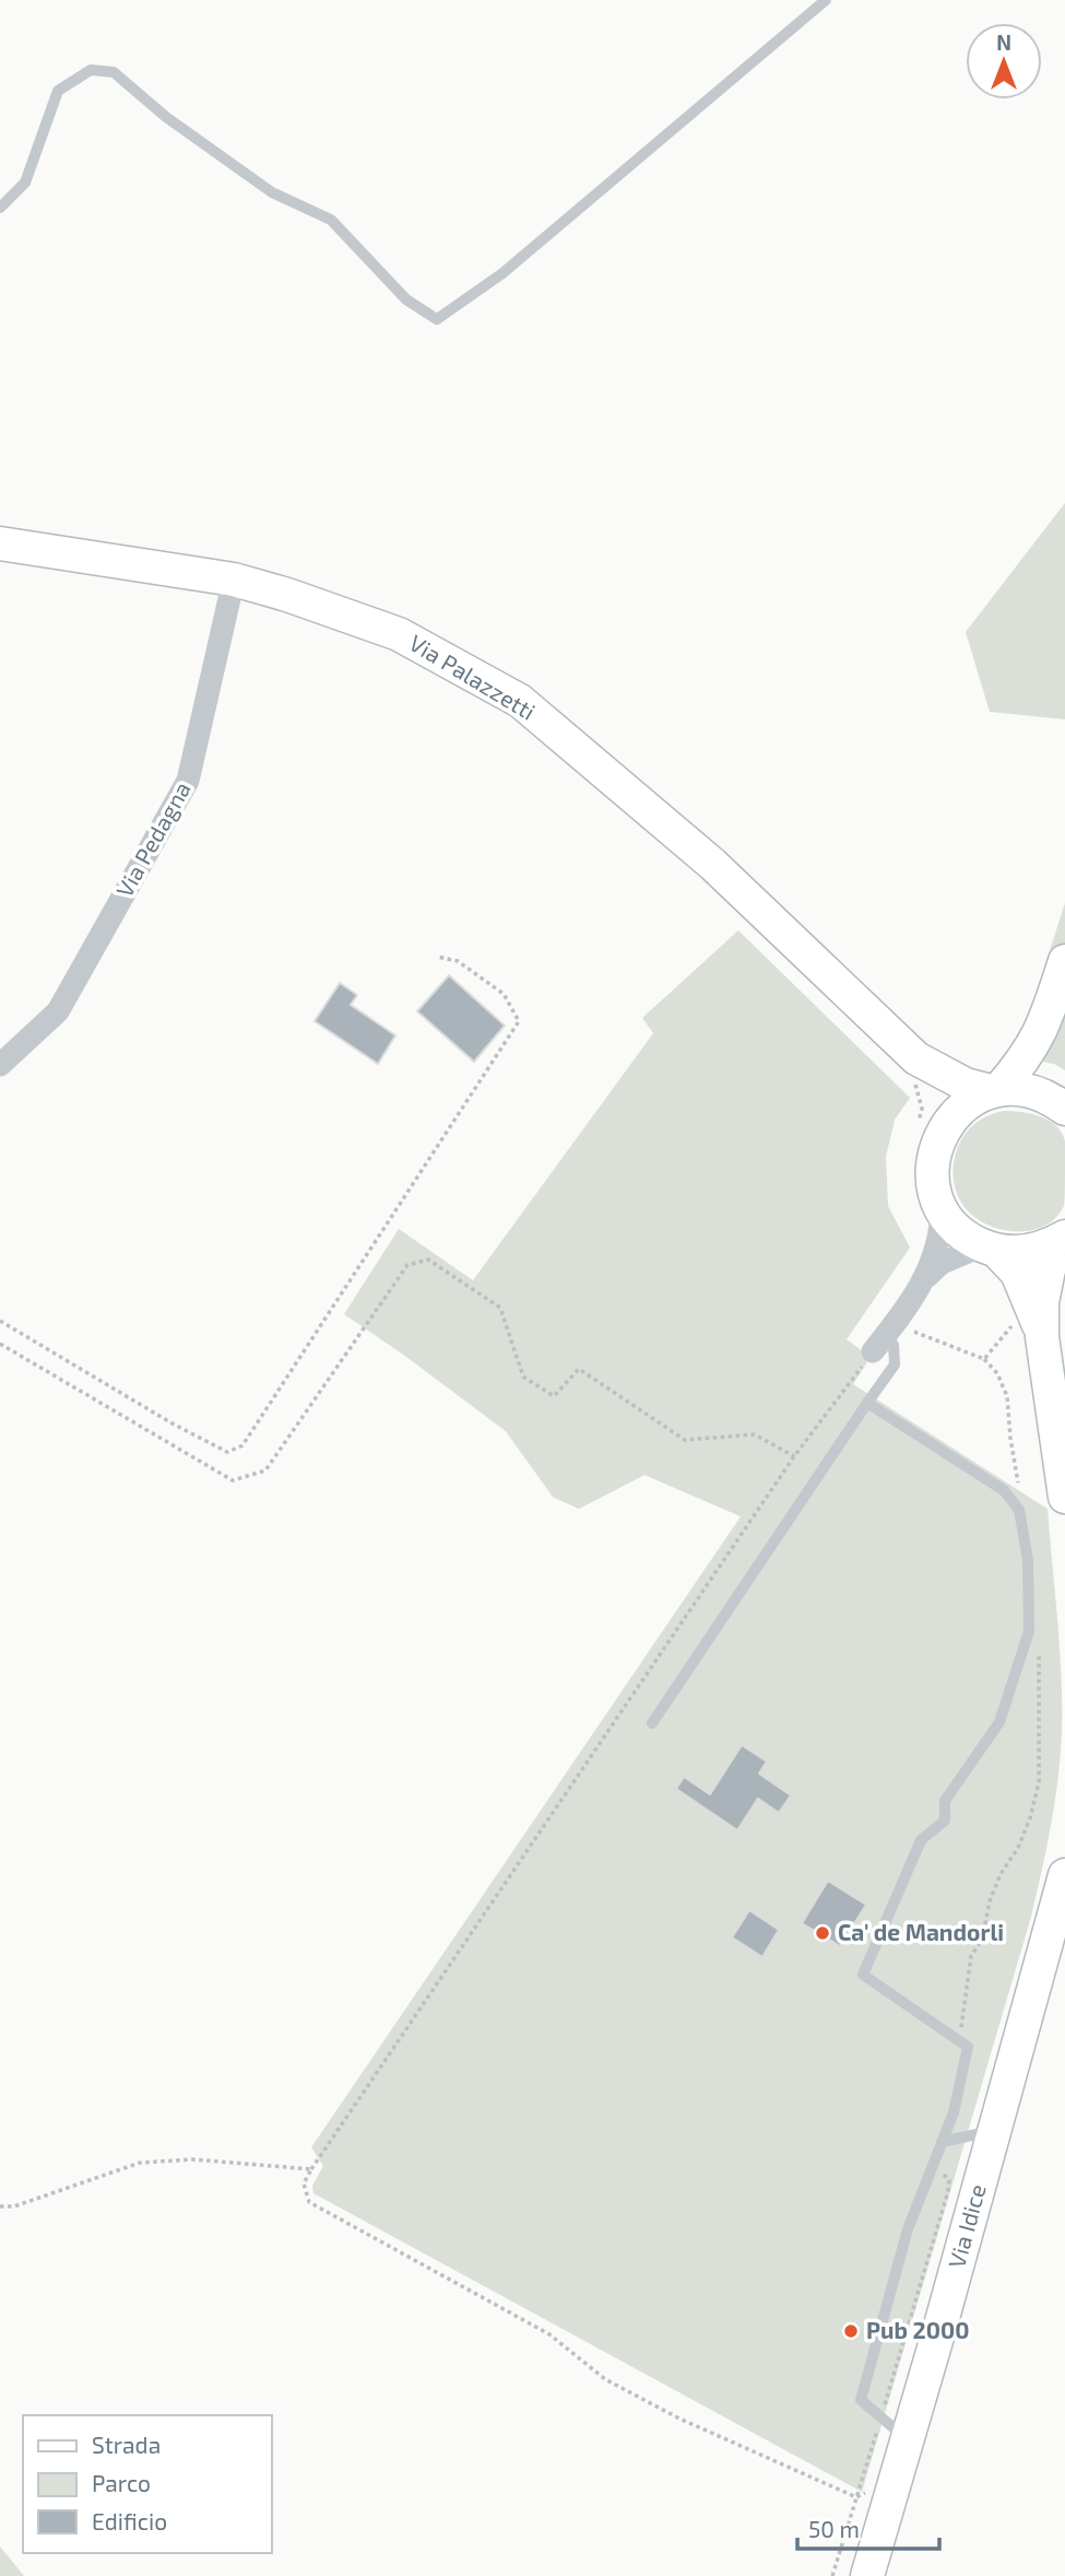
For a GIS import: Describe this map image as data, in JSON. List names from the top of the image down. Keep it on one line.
{"streets":{"main road":["Via Palazzetti","Via Idice"],"street":["Via Pedagna"]},"crossings":[["Via Palazzetti","Via Pedagna"]],"places":["Ca' de Mandorli","Pub 2000"],"legend":["Strada","Parco","Edificio"],"scale_bar":"50 m","north":"top"}
